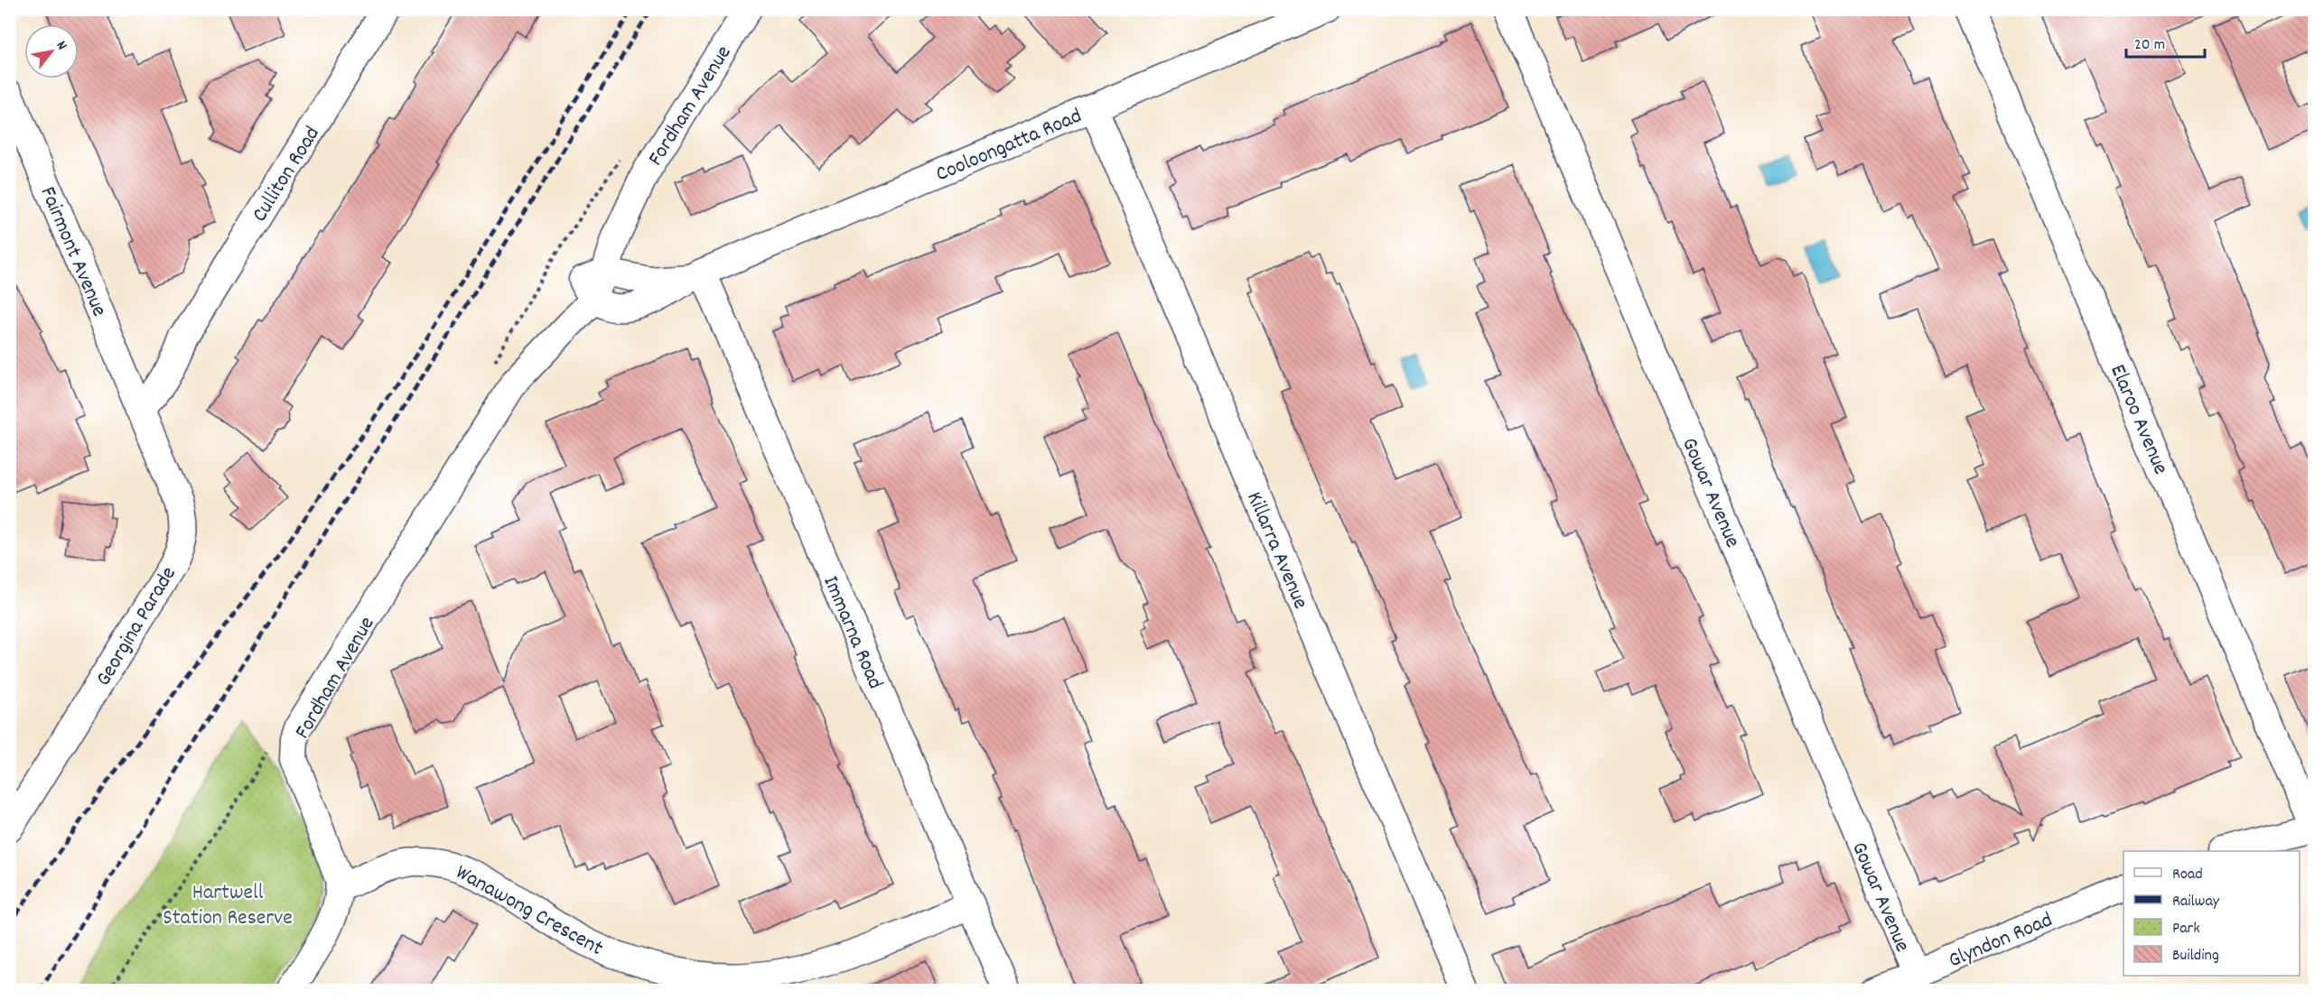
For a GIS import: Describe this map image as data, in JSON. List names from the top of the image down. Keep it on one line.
{"streets":{"street":["Fordham Avenue","Cooloongatta Road","Culliton Road","Fairmont Avenue","Elaroo Avenue","Gowar Avenue","Killarra Avenue","Georgina Parade","Immarna Road","Wanawong Crescent","Glyndon Road"]},"crossings":[["Fordham Avenue","Cooloongatta Road"],["Fordham Avenue","Wanawong Crescent"],["Cooloongatta Road","Killarra Avenue"],["Cooloongatta Road","Immarna Road"],["Culliton Road","Fairmont Avenue"],["Culliton Road","Georgina Parade"],["Fairmont Avenue","Georgina Parade"],["Gowar Avenue","Glyndon Road"],["Immarna Road","Wanawong Crescent"]],"parks":["Hartwell Station Reserve"],"legend":["Road","Railway","Park","Building"],"scale_bar":"20 m","north":"top right"}
